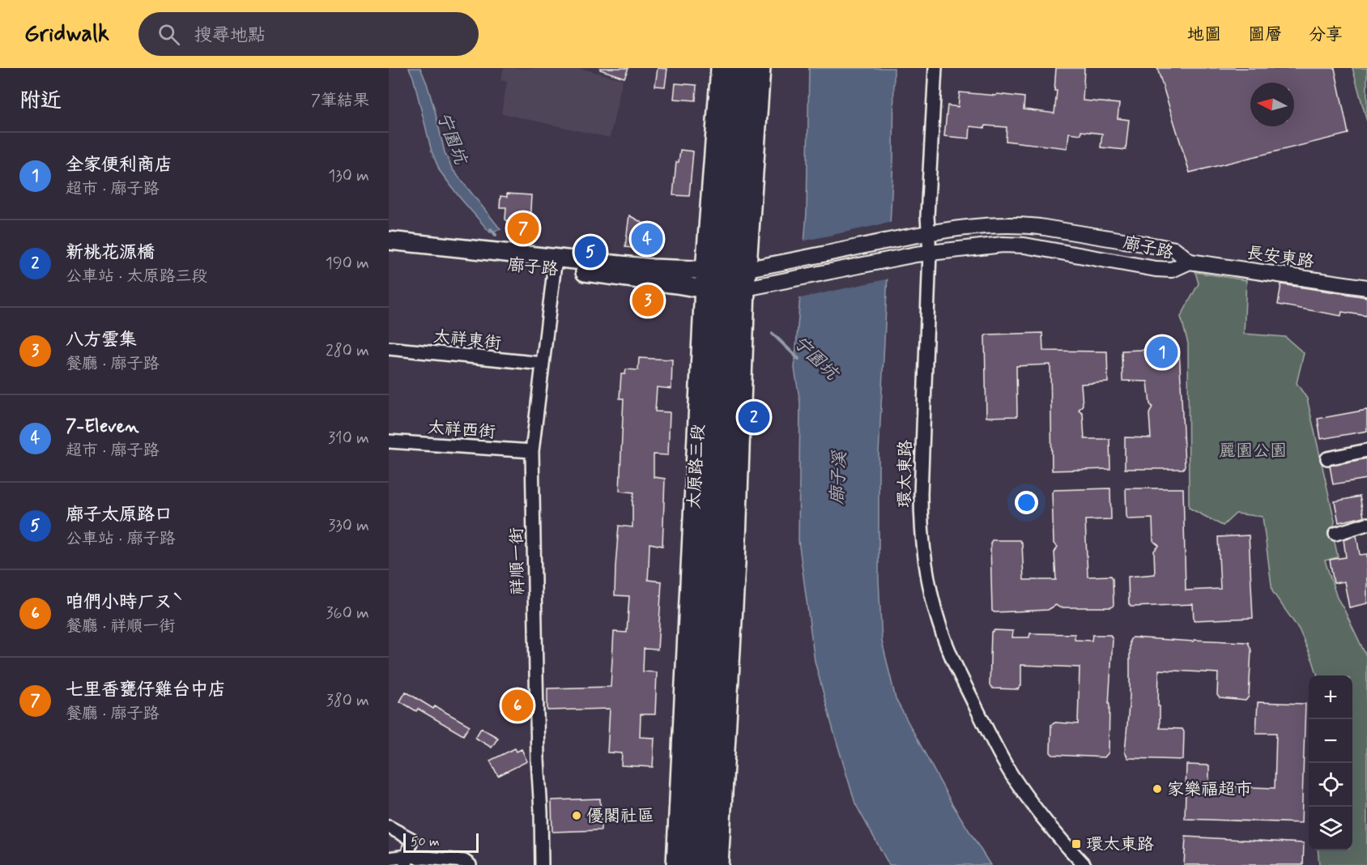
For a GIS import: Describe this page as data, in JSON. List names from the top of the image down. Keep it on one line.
{"streets":{"main road":["廍子路","太原路三段"],"street":["長安東路","太祥東街","太祥西街","環太東路","祥順一街"]},"crossings":[["廍子路","長安東路"],["廍子路","太原路三段"],["廍子路","環太東路"],["廍子路","祥順一街"],["太祥東街","祥順一街"],["太祥西街","祥順一街"]],"water":["宁園坑","廍子溪"],"parks":["麗園公園"],"places":{"other":["家樂福超市","優閣社區"],"transit":["環太東路"]},"scale_bar":"50 m","north":"left","page":{"header":"Gridwalk","search":"搜尋地點","nav":["地圖","圖層","分享"],"heading":["附近","7筆結果"],"list":[{"mark":"1","name":"全家便利商店","note":"超市 · 廍子路","value":"130 m"},{"mark":"2","name":"新桃花源橋","note":"公車站 · 太原路三段","value":"190 m"},{"mark":"3","name":"八方雲集","note":"餐廳 · 廍子路","value":"280 m"},{"mark":"4","name":"7-Eleven","note":"超市 · 廍子路","value":"310 m"},{"mark":"5","name":"廍子太原路口","note":"公車站 · 廍子路","value":"330 m"},{"mark":"6","name":"咱們小時ㄏㄡˋ","note":"餐廳 · 祥順一街","value":"360 m"},{"mark":"7","name":"七里香甕仔雞台中店","note":"餐廳 · 廍子路","value":"380 m"}],"pins":["7","4","5","3","1","2","6"],"map_buttons":["+","−"],"scale":"50 m"}}
